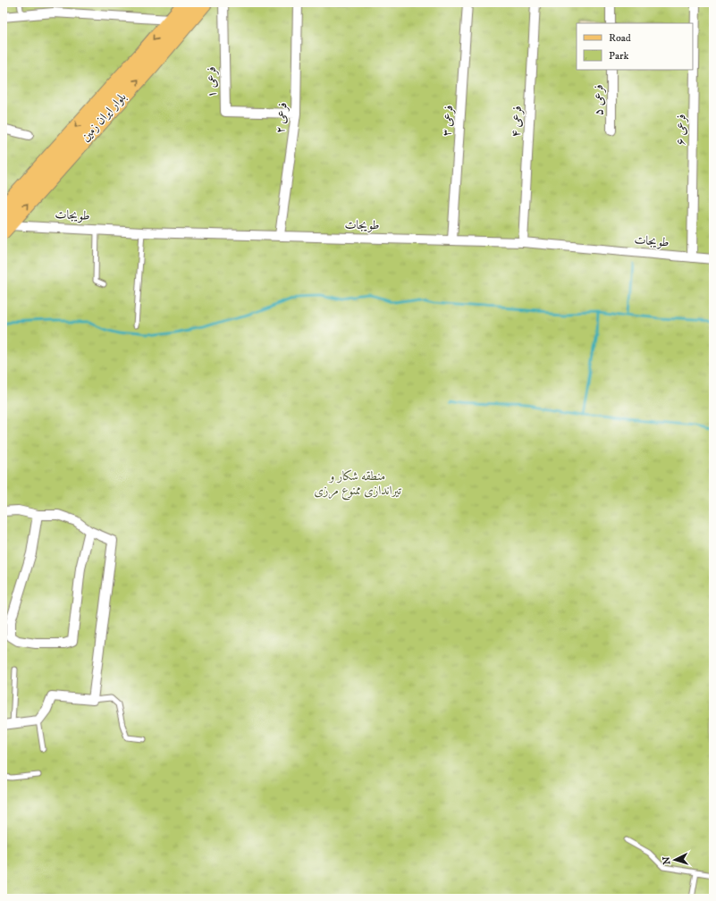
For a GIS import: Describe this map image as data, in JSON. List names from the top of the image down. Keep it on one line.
{"streets":{"main road":["بلوار ایران زمین"],"street":["فرعی ۱","فرعی ۵","فرعی ۲","فرعی ۳","فرعی ۴","فرعی ۶","طویجات"]},"crossings":[["فرعی ۱","فرعی ۲"],["بلوار ایران زمین","طویجات"],["فرعی ۲","طویجات"],["فرعی ۳","طویجات"],["فرعی ۴","طویجات"],["فرعی ۶","طویجات"]],"parks":["منطقه شکار و تیراندازی ممنوع مرزی"],"legend":["Road","Park"],"north":"left"}
